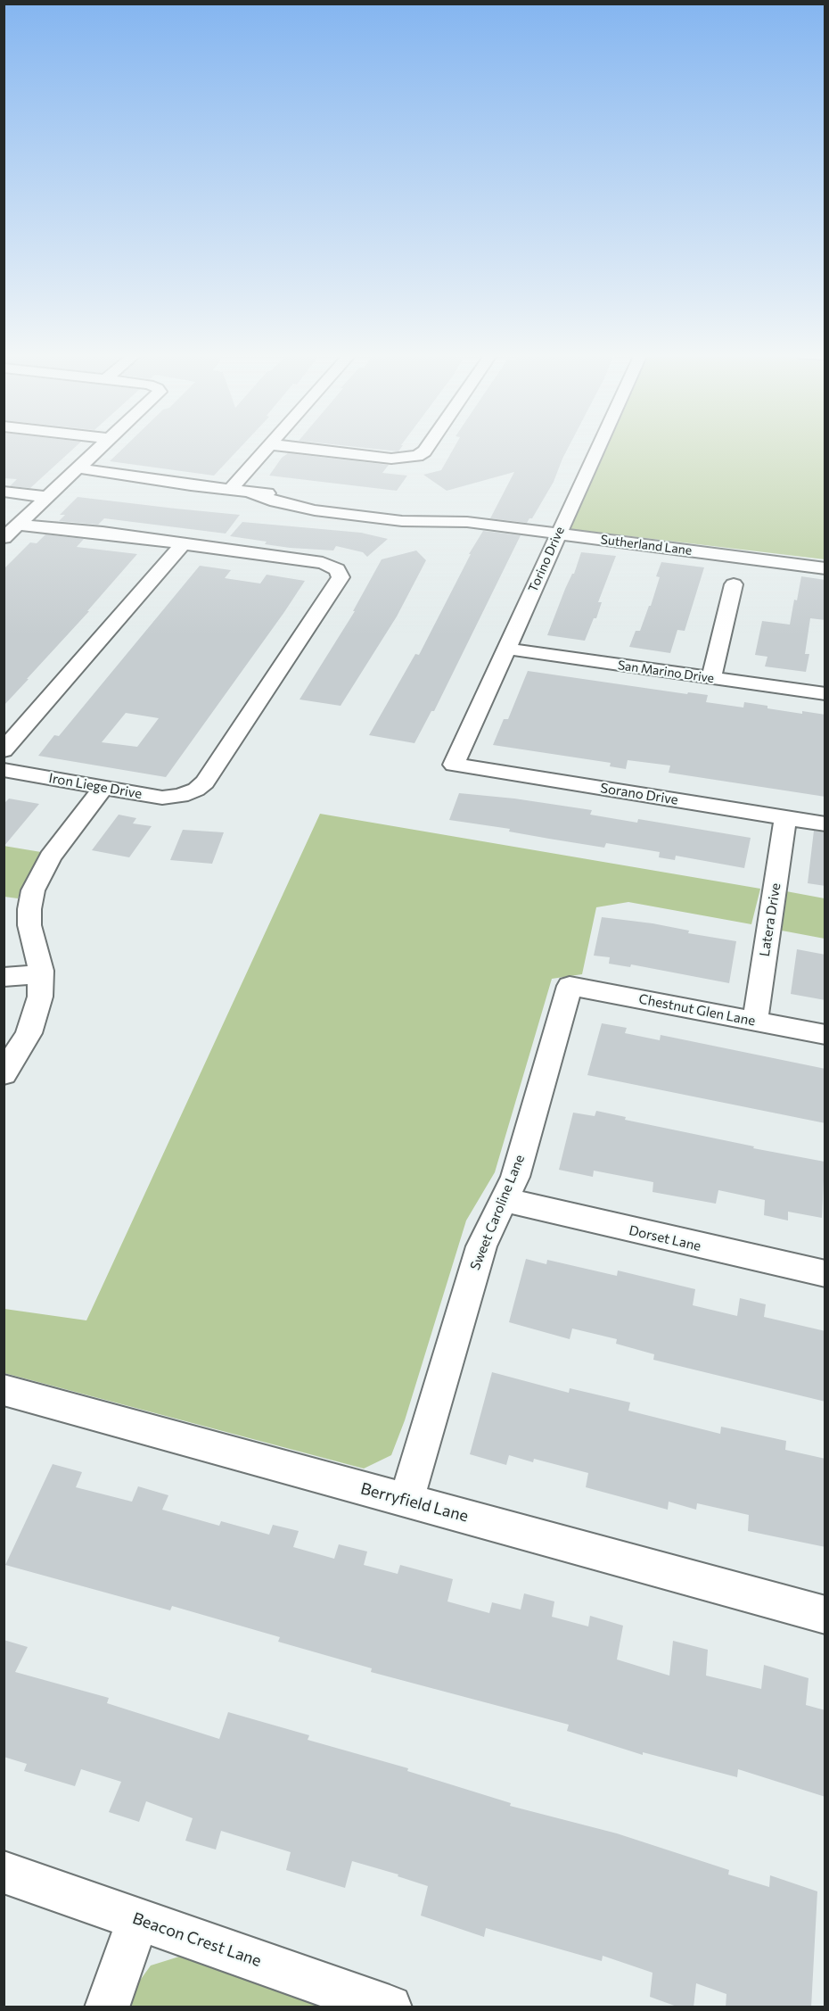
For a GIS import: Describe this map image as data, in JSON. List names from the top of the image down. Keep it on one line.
{"streets":{"street":["Sutherland Lane","Torino Drive","San Marino Drive","Iron Liege Drive","Sorano Drive","Latera Drive","Chestnut Glen Lane","Sweet Caroline Lane","Dorset Lane","Berryfield Lane","Beacon Crest Lane"]},"crossings":[["Sutherland Lane","Torino Drive"],["Torino Drive","San Marino Drive"],["Torino Drive","Sorano Drive"],["Sorano Drive","Latera Drive"],["Latera Drive","Chestnut Glen Lane"],["Chestnut Glen Lane","Sweet Caroline Lane"],["Sweet Caroline Lane","Dorset Lane"],["Sweet Caroline Lane","Berryfield Lane"]]}
